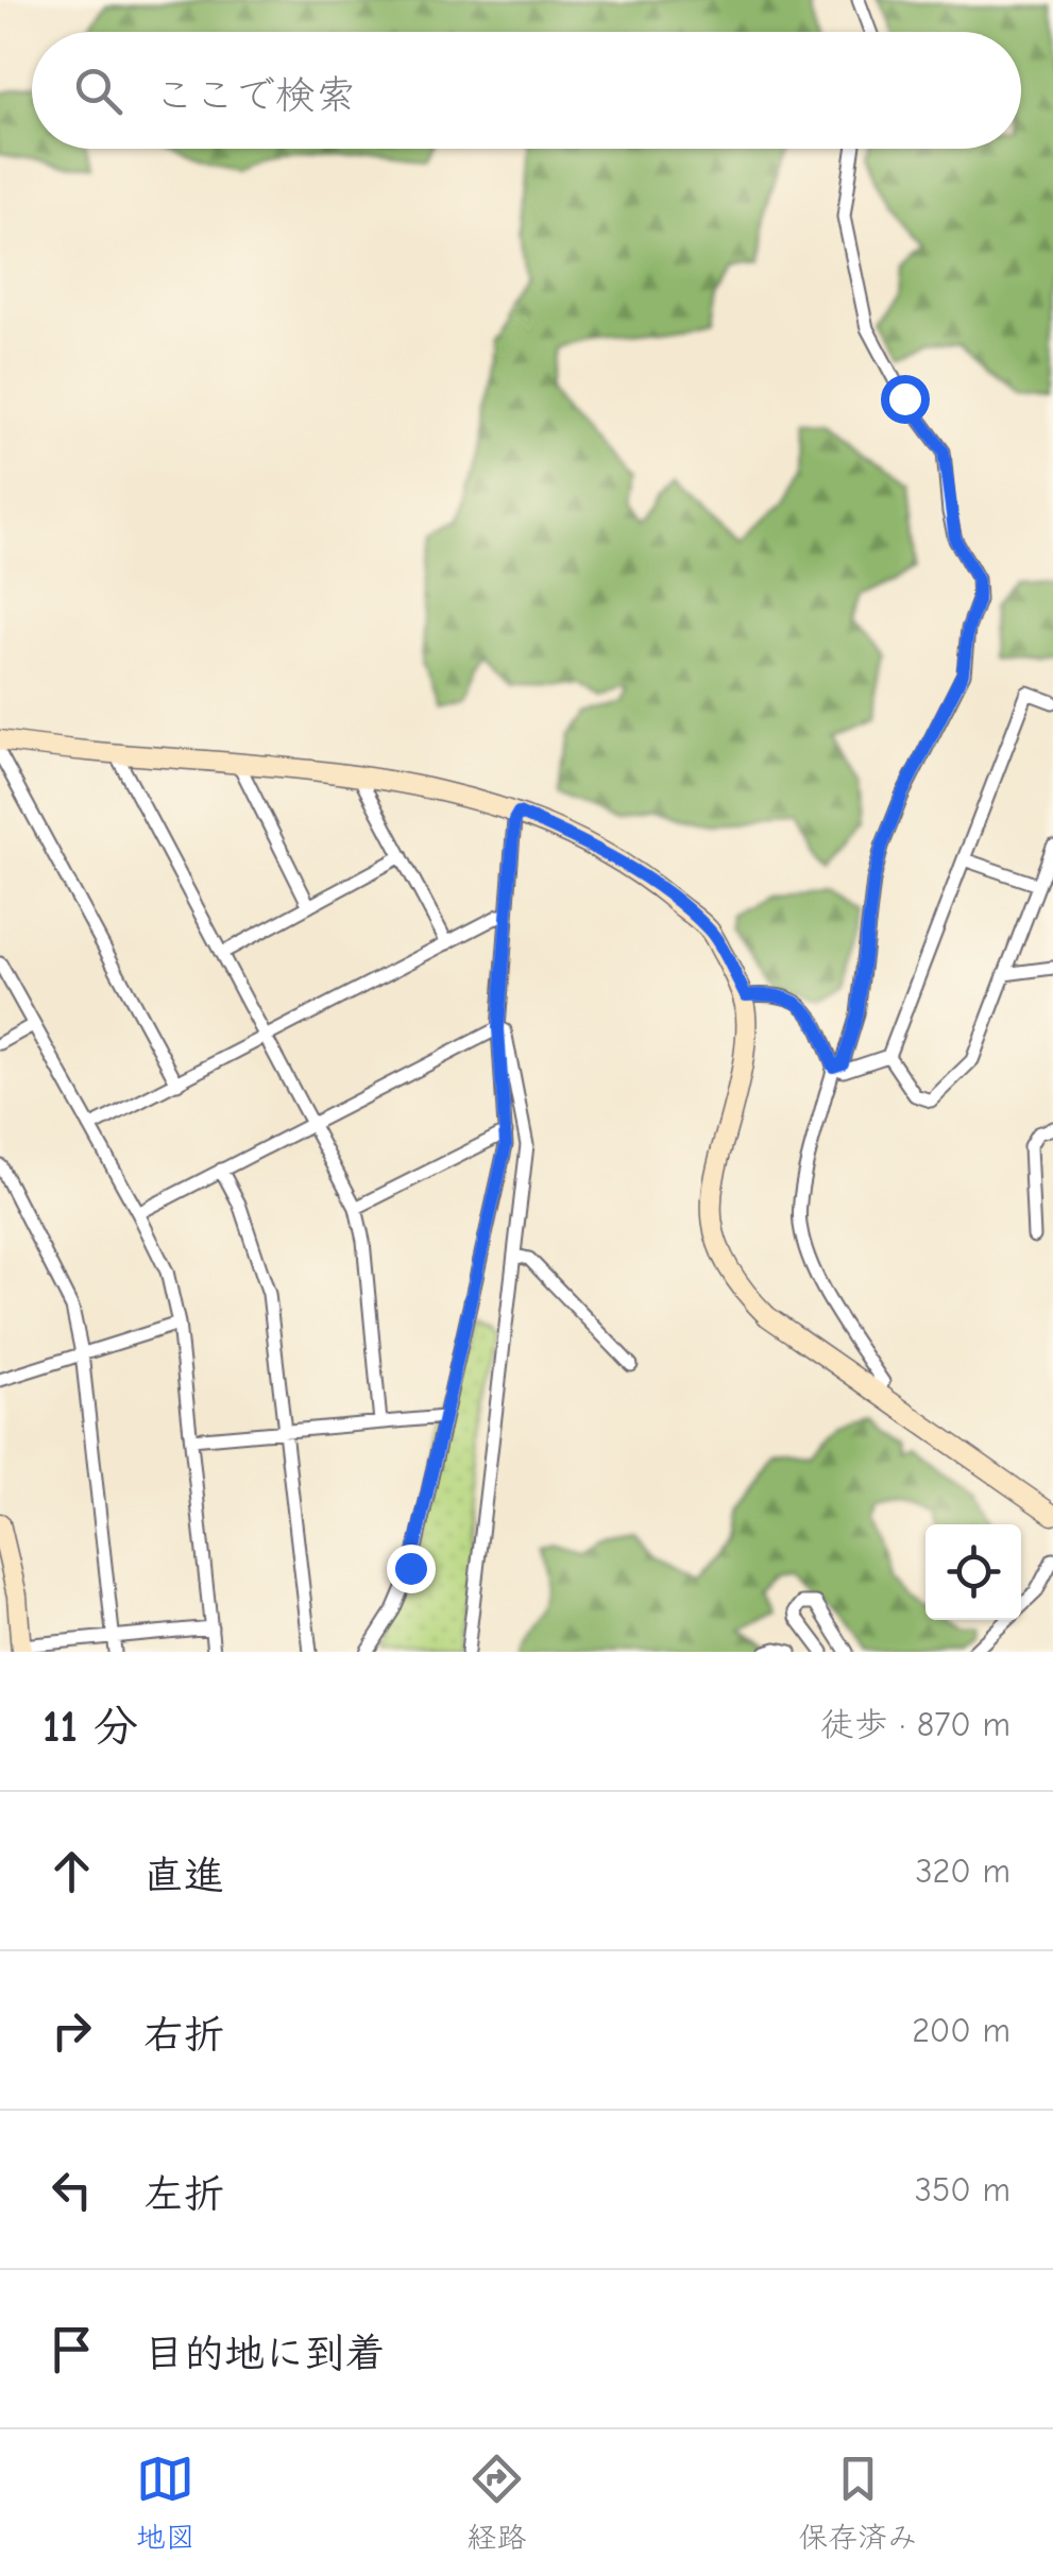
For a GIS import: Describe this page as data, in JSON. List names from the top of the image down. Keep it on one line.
{"page":{"search":"ここで検索","heading":["11 分","徒歩 · 870 m"],"list":[["直進","320 m"],["右折","200 m"],["左折","350 m"],"目的地に到着"],"nav":["地図","経路","保存済み"]}}
